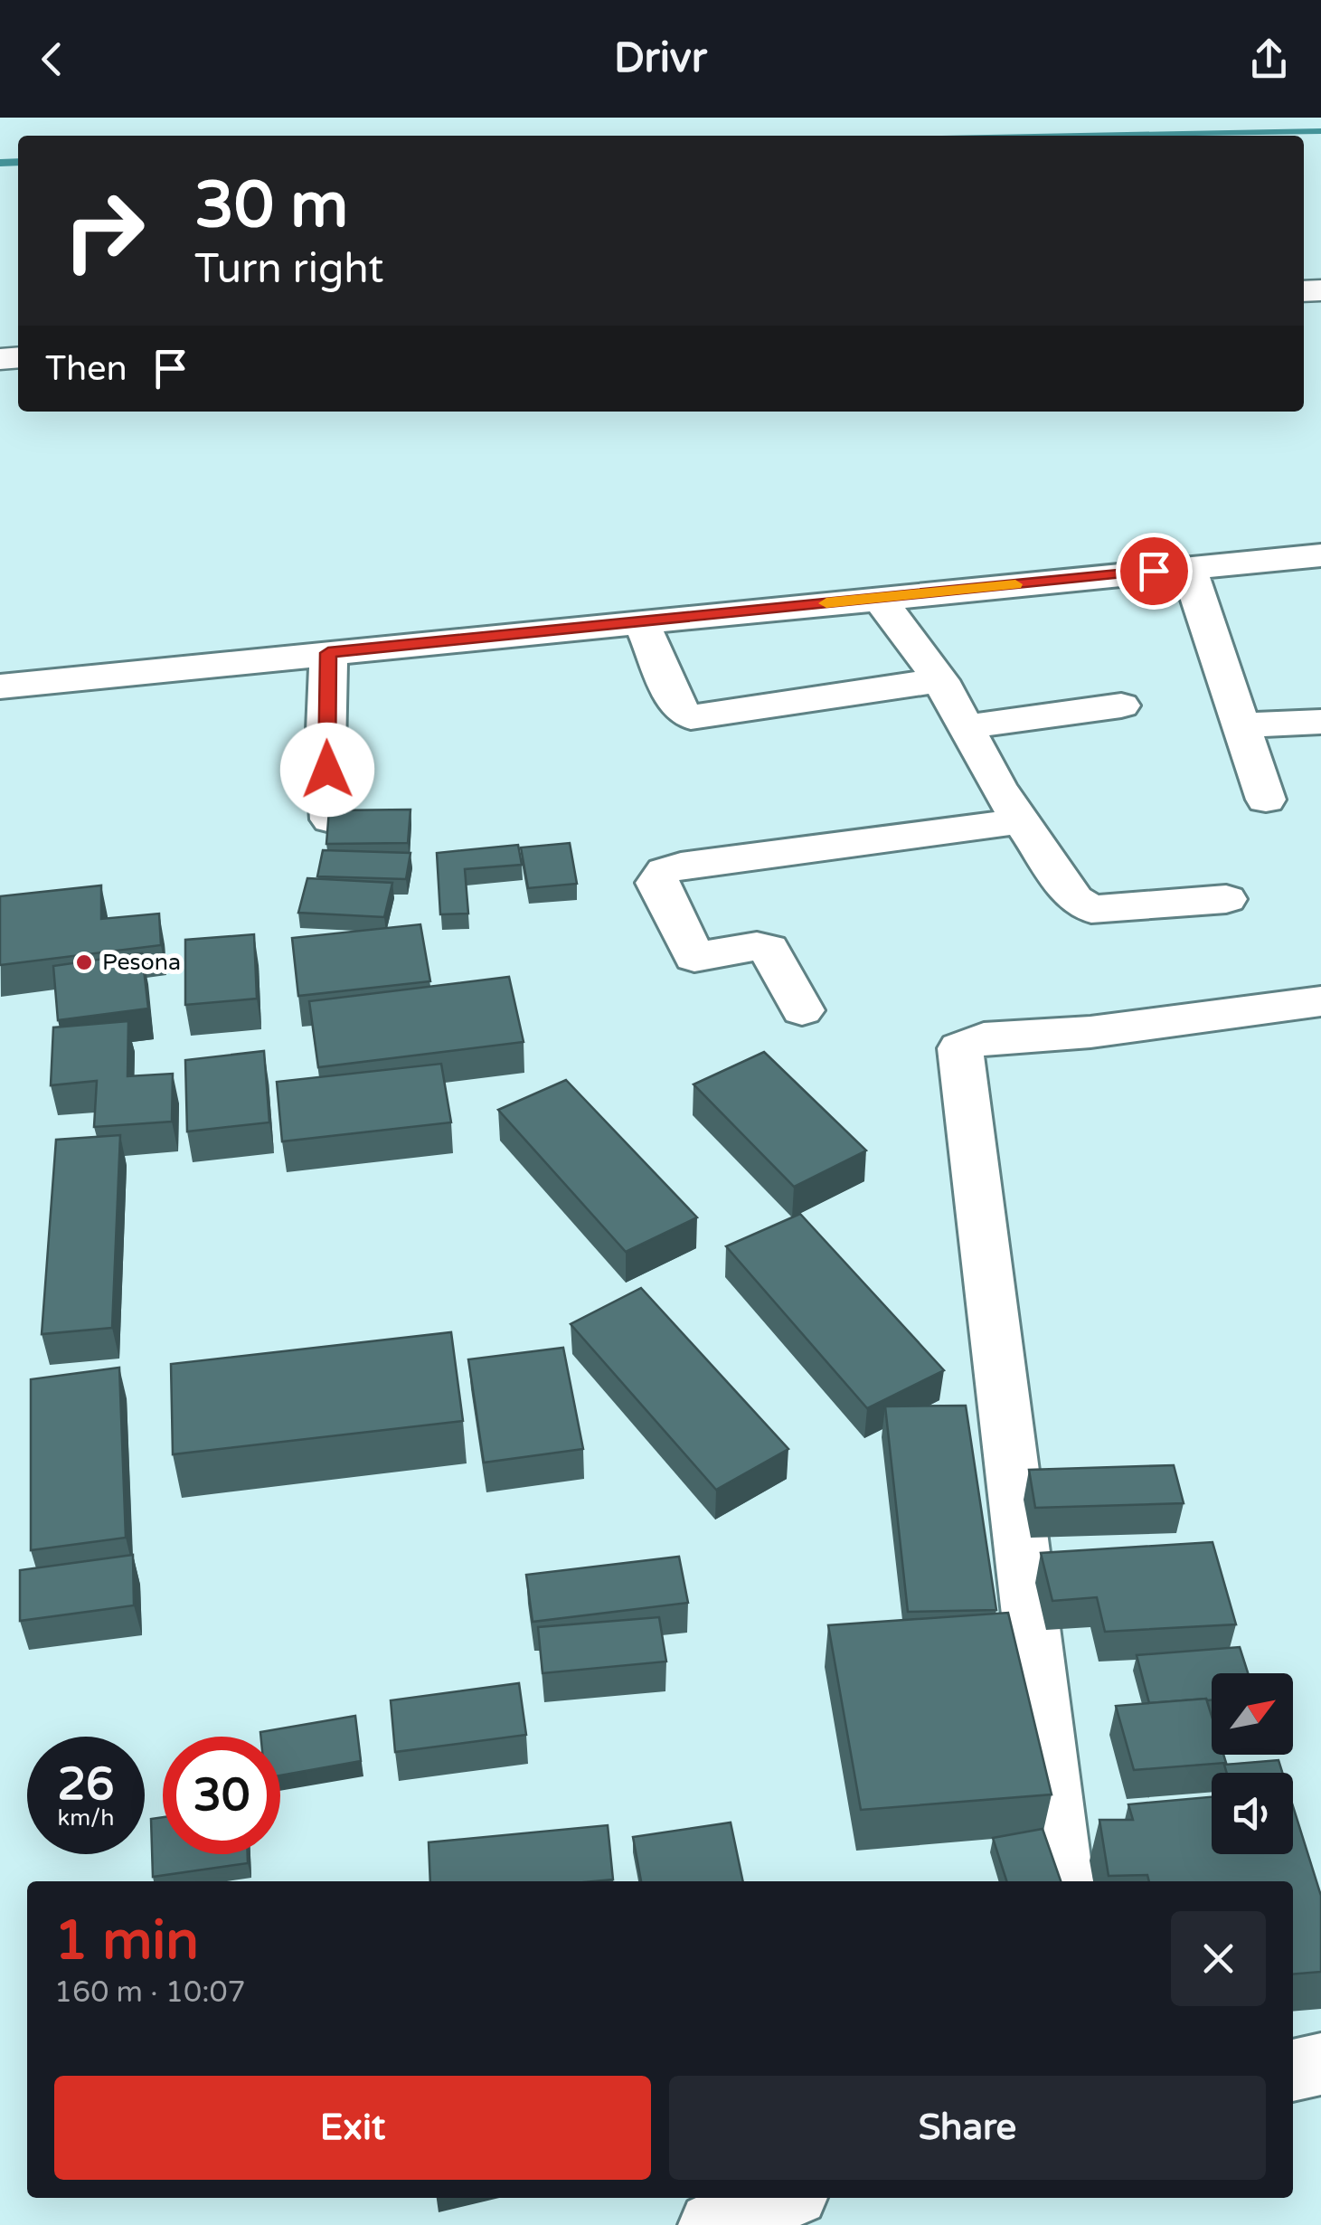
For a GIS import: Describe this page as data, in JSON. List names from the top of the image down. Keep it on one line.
{"places":["Pesona"],"north":"top right","page":{"header":"Drivr","turn":["30 m","Turn right"],"then":"Then","speed":"26 km/h","limit":"30","heading":["1 min","160 m · 10:07"],"buttons":["Exit","Share"]}}
